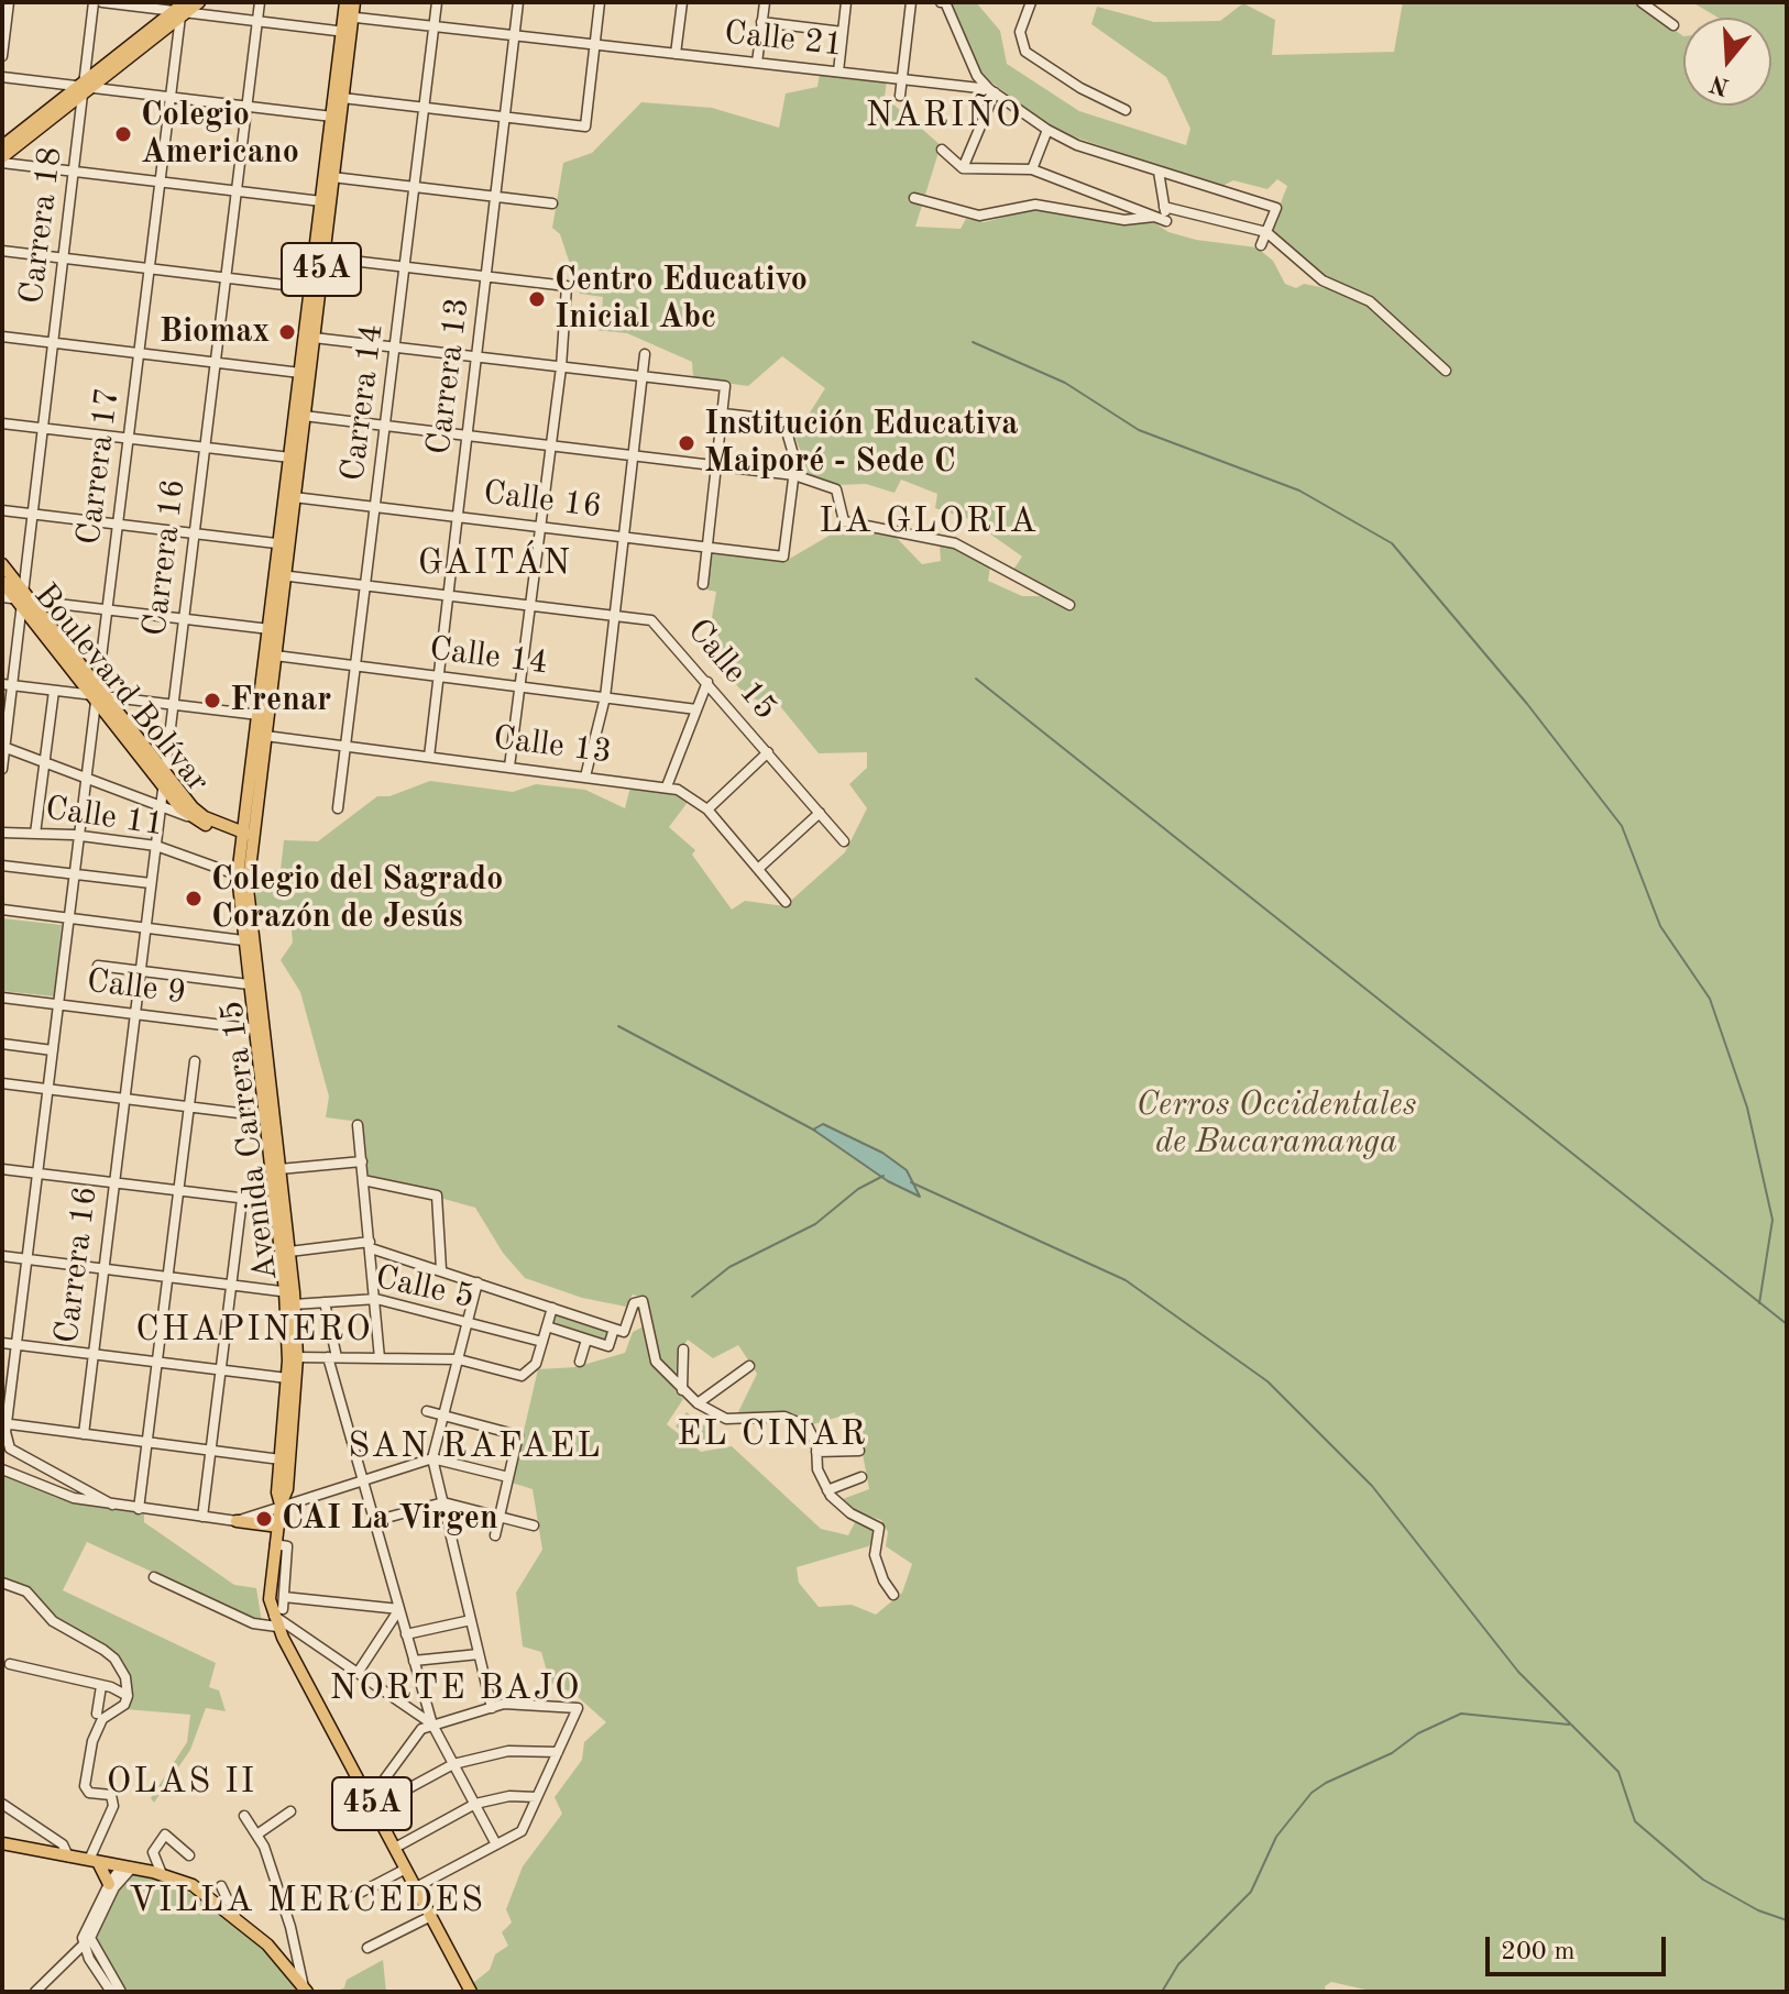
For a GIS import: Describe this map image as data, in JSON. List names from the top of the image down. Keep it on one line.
{"streets":{"main road":["45A","Boulevard Bolívar","Avenida Carrera 15"],"street":["Calle 21","Carrera 18","Carrera 13","Carrera 14","Carrera 17","Calle 16","Carrera 16","Calle 14","Calle 15","Calle 13","Calle 11","Calle 9","Calle 5"]},"crossings":[["Calle 21","Carrera 13"],["Calle 21","Carrera 14"],["Calle 21","Avenida Carrera 15"],["Carrera 18","Boulevard Bolívar"],["45A","Avenida Carrera 15"],["Carrera 13","Calle 16"],["Carrera 13","Calle 14"],["Carrera 13","Calle 15"],["Carrera 13","Calle 13"],["Carrera 14","Calle 16"],["Carrera 14","Calle 14"],["Carrera 14","Calle 15"],["Carrera 14","Calle 13"],["Carrera 17","Boulevard Bolívar"],["Carrera 17","Calle 11"],["Carrera 17","Calle 9"],["Carrera 17","Calle 5"],["Calle 16","Avenida Carrera 15"],["Carrera 16","Boulevard Bolívar"],["Carrera 16","Calle 11"],["Carrera 16","Calle 9"],["Carrera 16","Calle 5"],["Calle 14","Avenida Carrera 15"],["Calle 15","Avenida Carrera 15"],["Boulevard Bolívar","Avenida Carrera 15"],["Calle 13","Avenida Carrera 15"],["Calle 11","Avenida Carrera 15"],["Calle 9","Avenida Carrera 15"],["Avenida Carrera 15","Calle 5"]],"districts":["NARIÑO","LA GLORIA","GAITÁN","CHAPINERO","EL CINAR","SAN RAFAEL","NORTE BAJO","OLAS II","VILLA MERCEDES"],"parks":["Cerros Occidentales de Bucaramanga"],"places":["Colegio Americano","Centro Educativo Inicial Abc","Biomax","Institución Educativa Maiporé - Sede C","Frenar","Colegio del Sagrado Corazón de Jesús","CAI La Virgen"],"scale_bar":"200 m","north":"bottom"}
